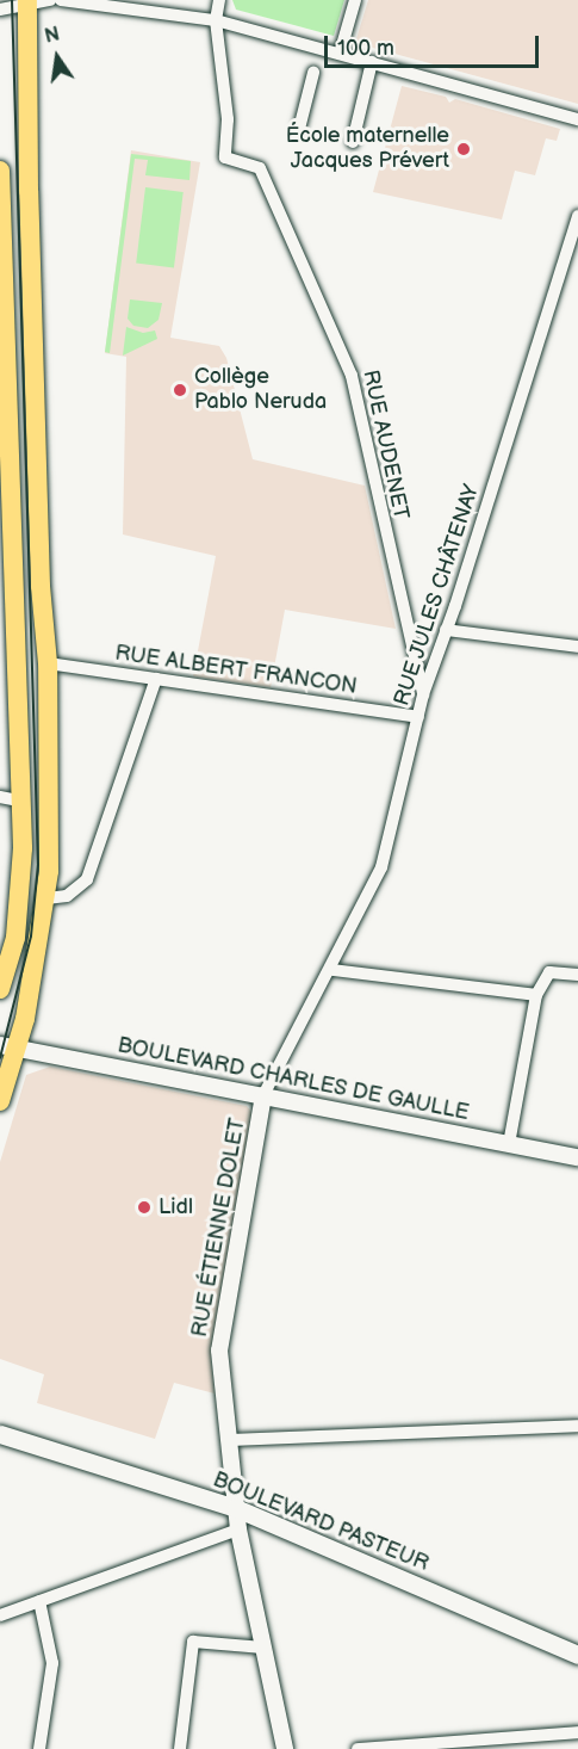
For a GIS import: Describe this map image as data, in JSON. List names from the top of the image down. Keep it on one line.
{"streets":{"main road":["BOULEVARD PASTEUR"],"street":["RUE AUDENET","RUE JULES CHÂTENAY","RUE ALBERT FRANCON","BOULEVARD CHARLES DE GAULLE","RUE ÉTIENNE DOLET"]},"crossings":[["RUE AUDENET","RUE JULES CHÂTENAY"],["RUE JULES CHÂTENAY","RUE ALBERT FRANCON"],["RUE JULES CHÂTENAY","BOULEVARD CHARLES DE GAULLE"],["RUE JULES CHÂTENAY","RUE ÉTIENNE DOLET"],["BOULEVARD CHARLES DE GAULLE","RUE ÉTIENNE DOLET"],["RUE ÉTIENNE DOLET","BOULEVARD PASTEUR"]],"places":["École maternelle Jacques Prévert","Collège Pablo Neruda","Lidl"],"scale_bar":"100 m","north":"top"}
